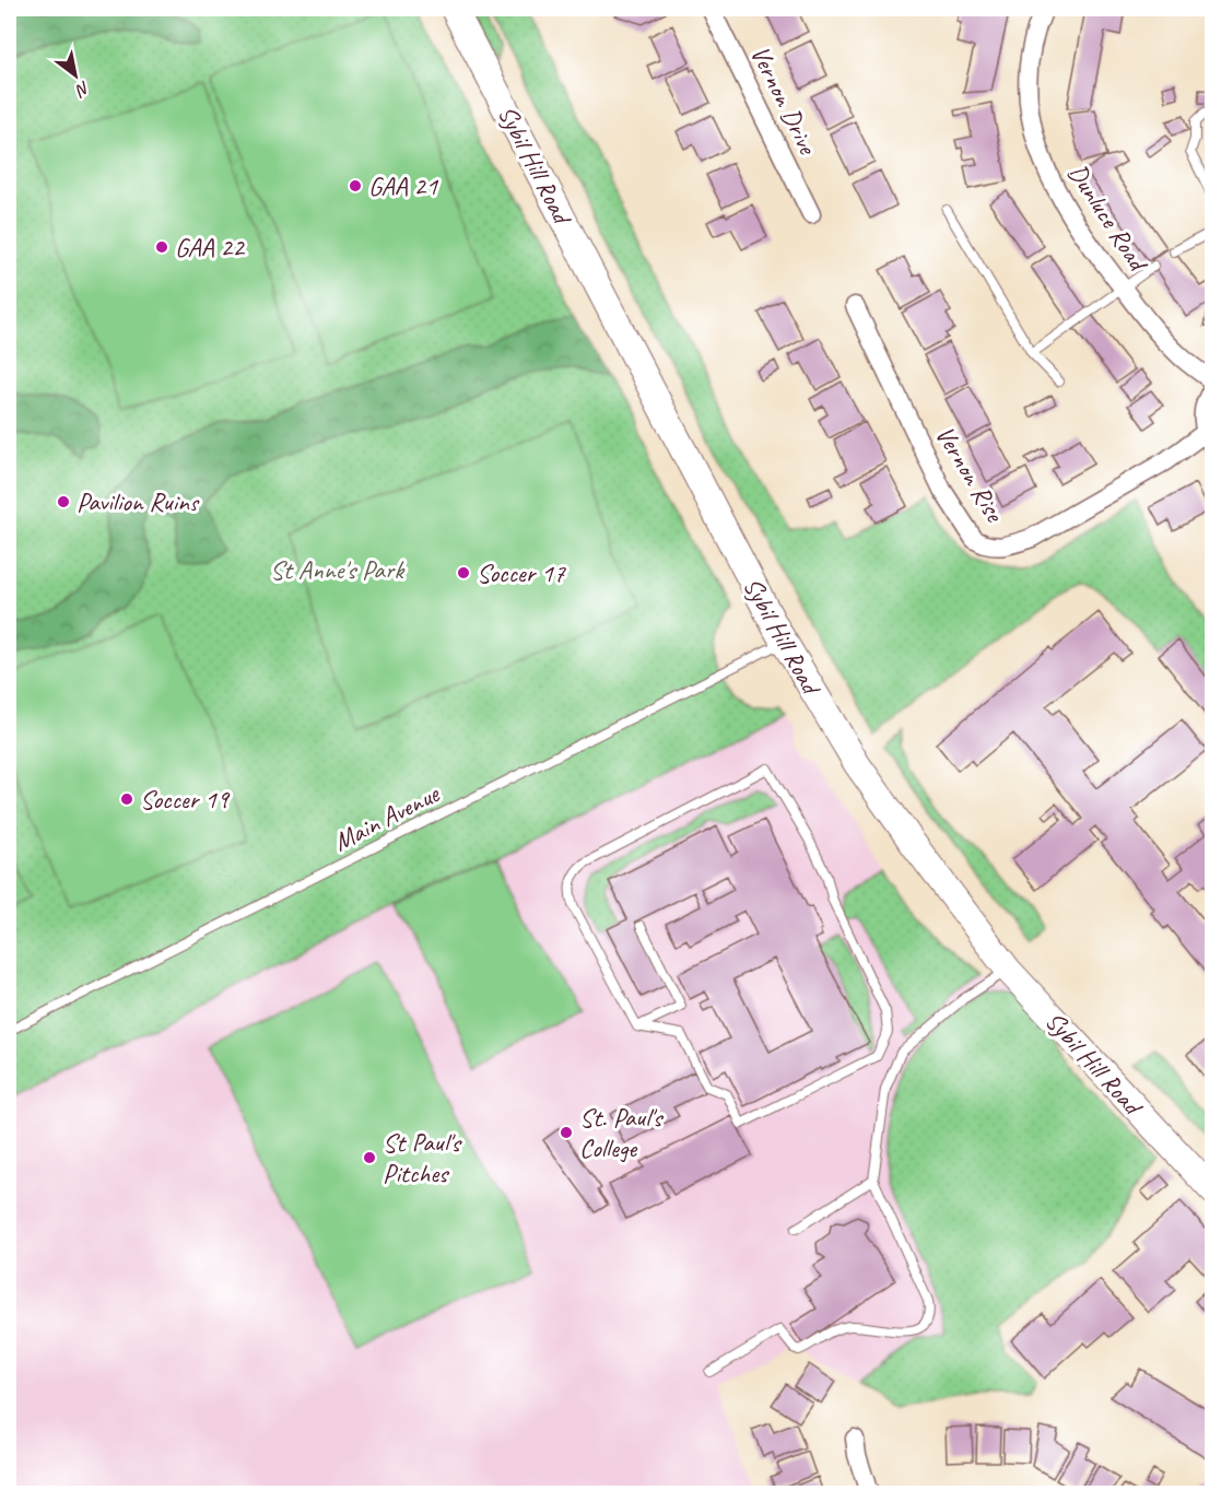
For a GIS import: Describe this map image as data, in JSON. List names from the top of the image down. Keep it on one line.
{"streets":{"main road":["Sybil Hill Road"],"street":["Vernon Drive","Dunluce Road","Vernon Rise"],"lane":["Main Avenue"]},"crossings":[["Sybil Hill Road","Main Avenue"]],"parks":["St Anne's Park"],"places":["GAA 21","GAA 22","Pavilion Ruins","Soccer 17","Soccer 19","St. Paul's College","St Paul's Pitches"],"north":"bottom right"}
